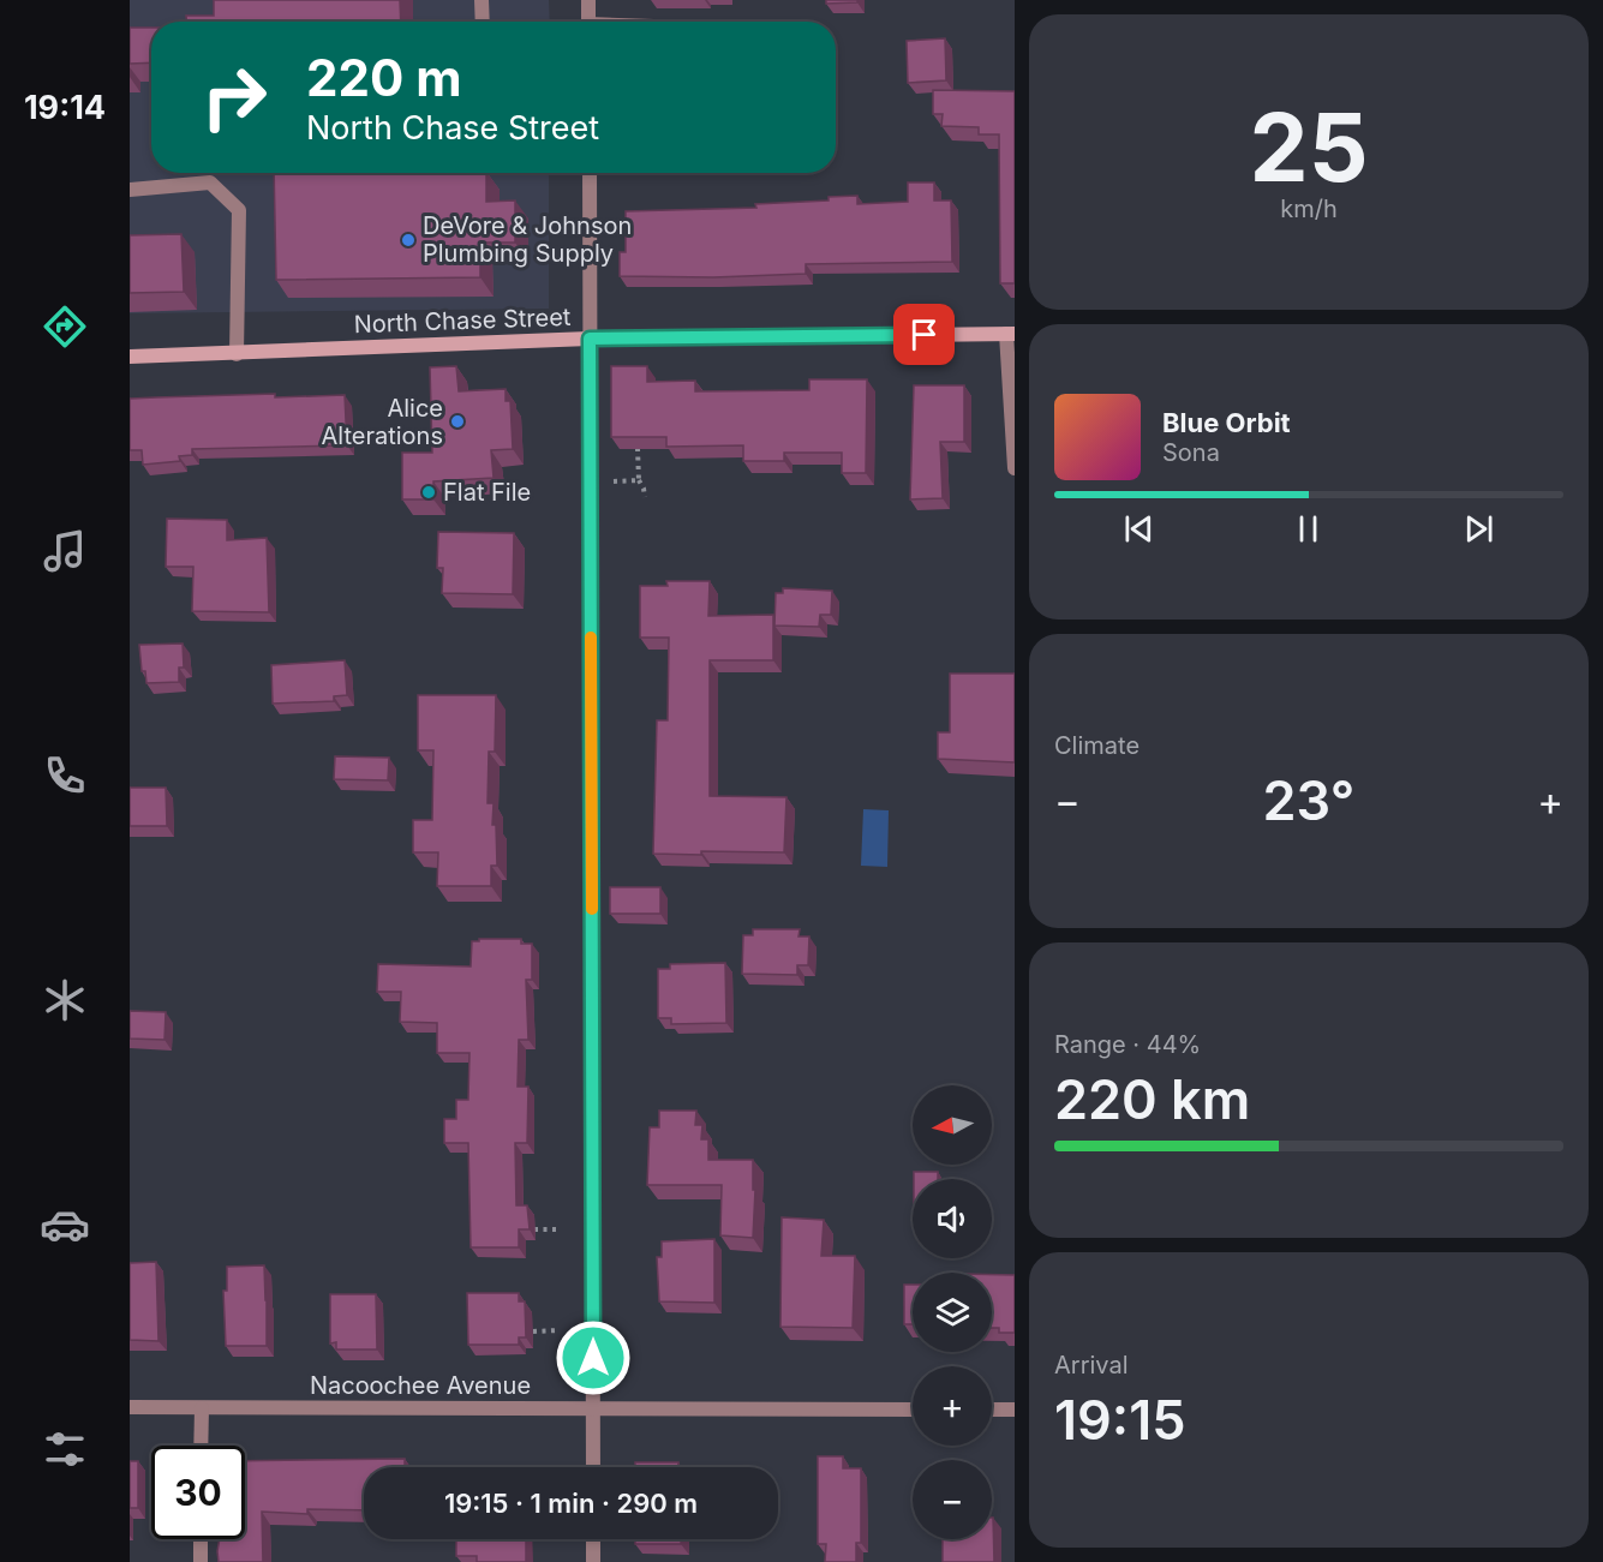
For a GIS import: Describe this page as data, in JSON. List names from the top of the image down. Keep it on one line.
{"streets":{"main road":["North Chase Street"],"street":["Nacoochee Avenue"]},"places":["DeVore & Johnson Plumbing Supply","Alice Alterations","Flat File"],"north":"left","page":{"tabs":"19:14","tile":[["25","km/h"],"Climate",["Range · 44%","220 km"],["Arrival","19:15"]],"turn":["220 m","North Chase Street"],"song":["Blue Orbit","Sona"],"heat":["−","23°","+"],"map_buttons":["+","−"],"limit":"30","trip":"19:15 · 1 min · 290 m"}}
